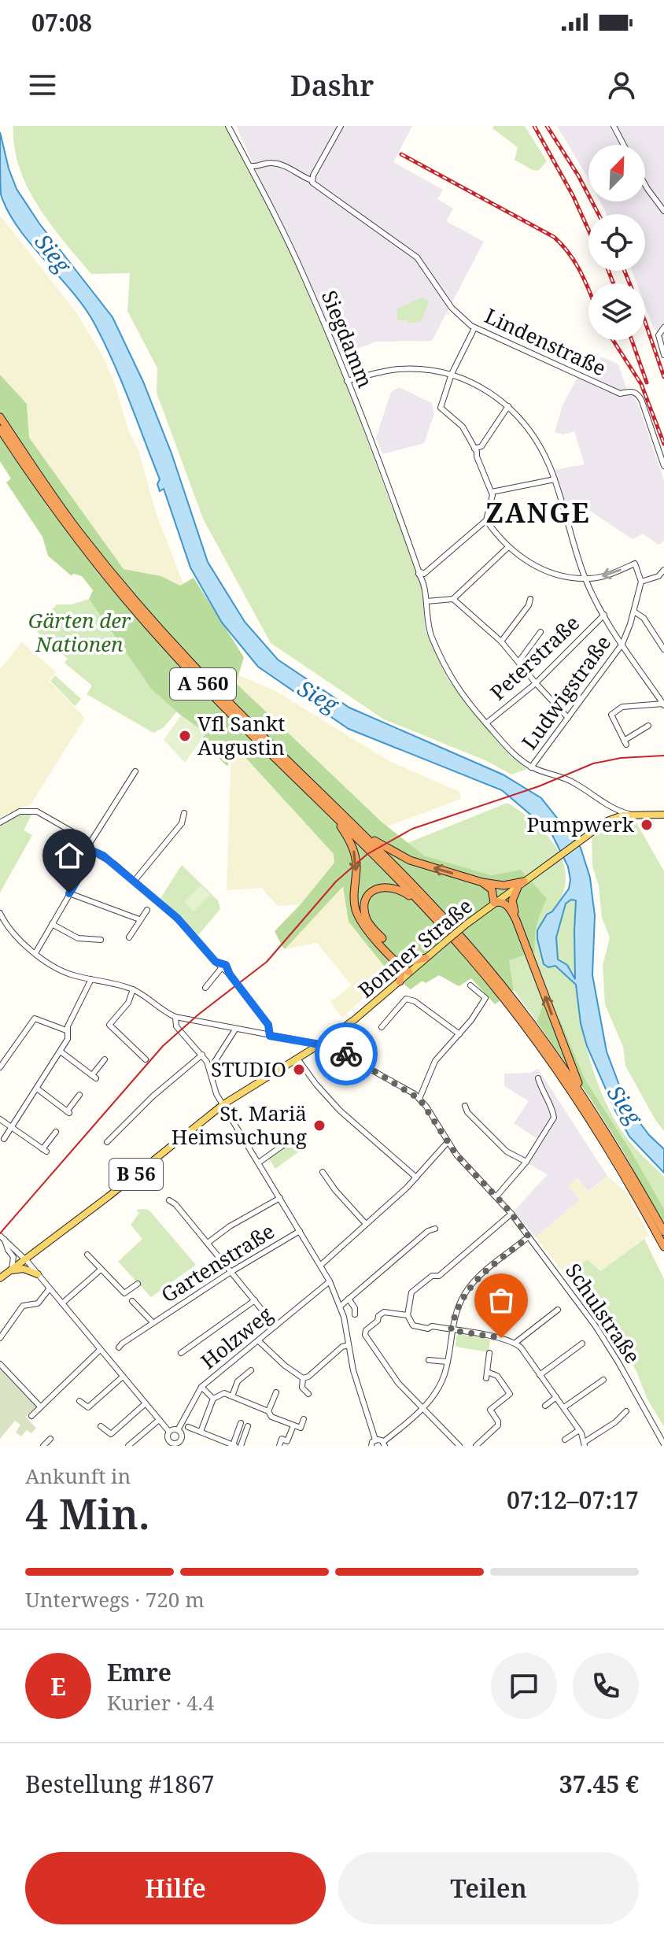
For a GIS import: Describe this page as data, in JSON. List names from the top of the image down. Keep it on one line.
{"streets":{"highway":["A 560"],"main road":["Bonner Straße","B 56"],"street":["Siegdamm","Lindenstraße","Peterstraße","Ludwigstraße","Gartenstraße","Schulstraße","Holzweg"]},"crossings":[["Siegdamm","Lindenstraße"],["Siegdamm","Peterstraße"],["Siegdamm","Ludwigstraße"]],"districts":["ZANGE"],"water":["Sieg"],"parks":["Gärten der Nationen"],"places":["Vfl Sankt Augustin","Pumpwerk","STUDIO","St. Mariä Heimsuchung"],"north":"top right","page":{"status":"07:08","header":"Dashr","heading":["4 Min.","Ankunft in","07:12–07:17"],"panel":["Emre","Kurier · 4.4","Bestellung #1867","37.45 €"],"bar":"Unterwegs · 720 m","round":"E","buttons":["Hilfe","Teilen"]}}
